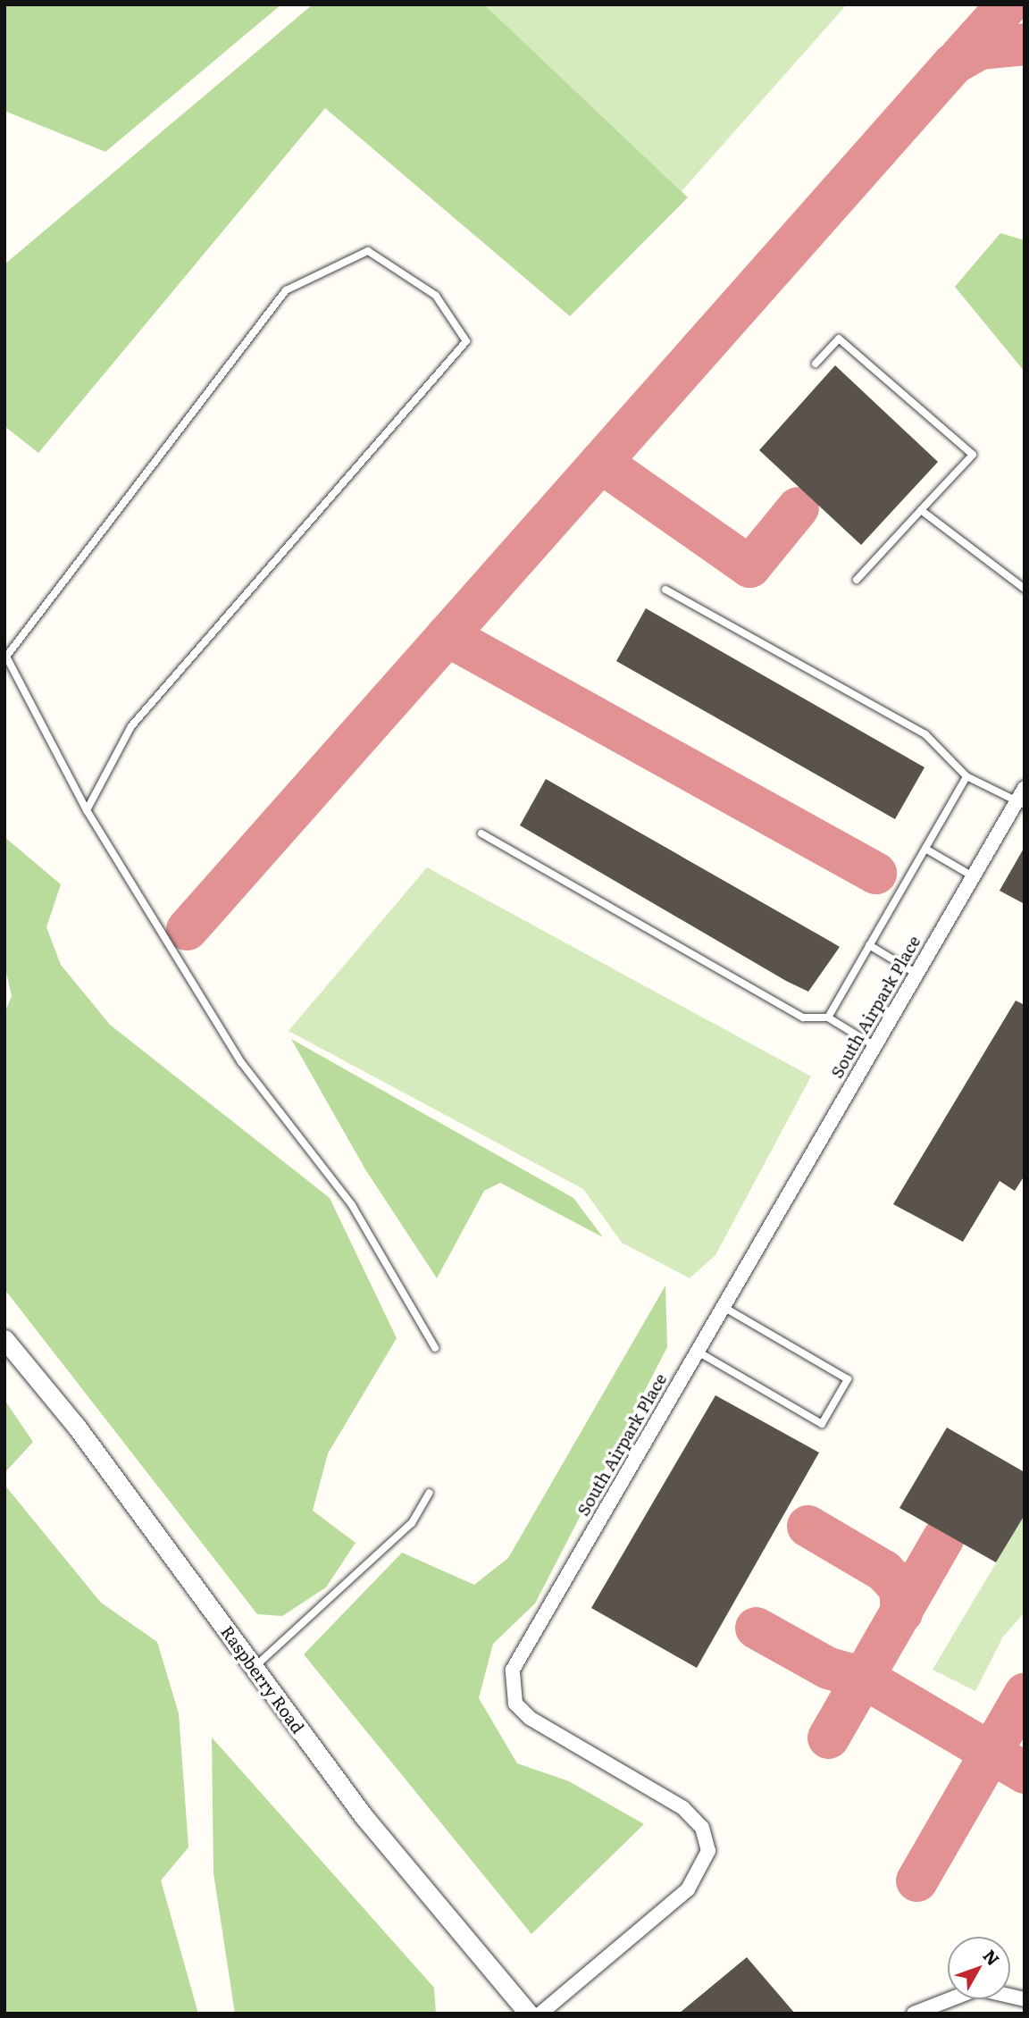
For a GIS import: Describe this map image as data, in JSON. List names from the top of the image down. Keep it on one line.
{"streets":{"street":["South Airpark Place","Raspberry Road"]},"north":"top right"}
